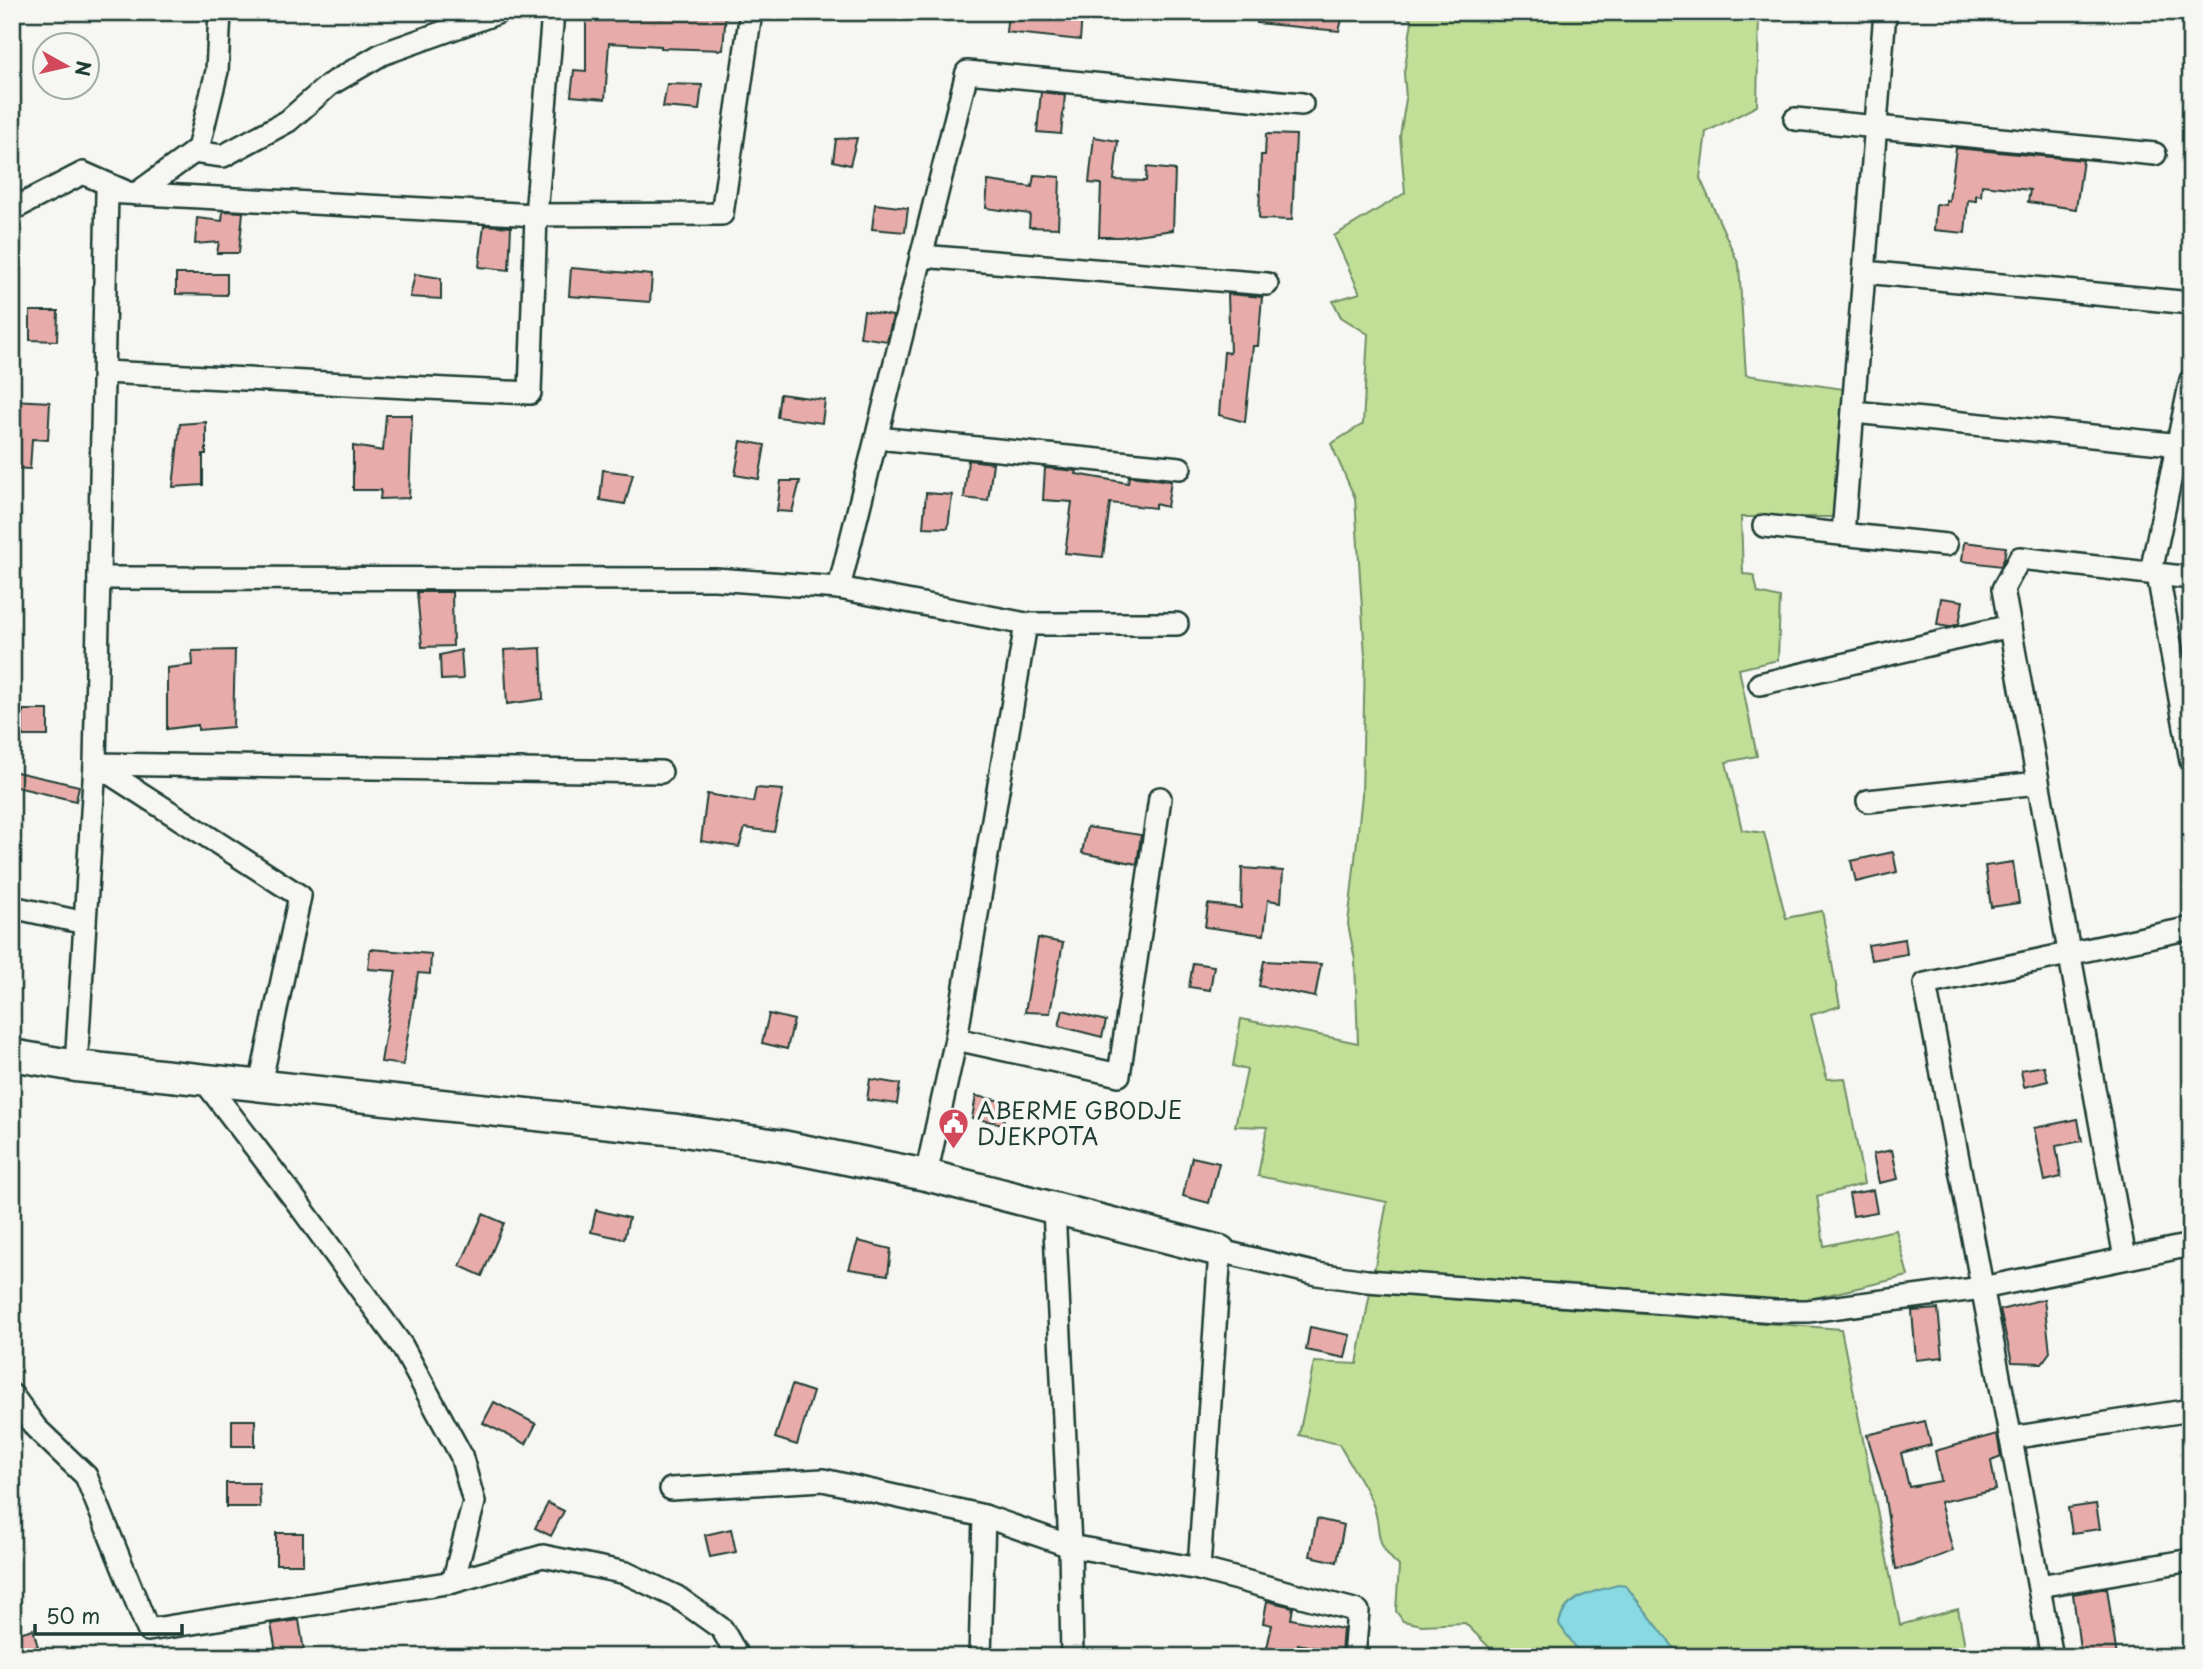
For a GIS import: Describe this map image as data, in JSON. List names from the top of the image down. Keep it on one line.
{"places":{"public building":["ABERME GBODJE DJEKPOTA"]},"scale_bar":"50 m","north":"right"}
